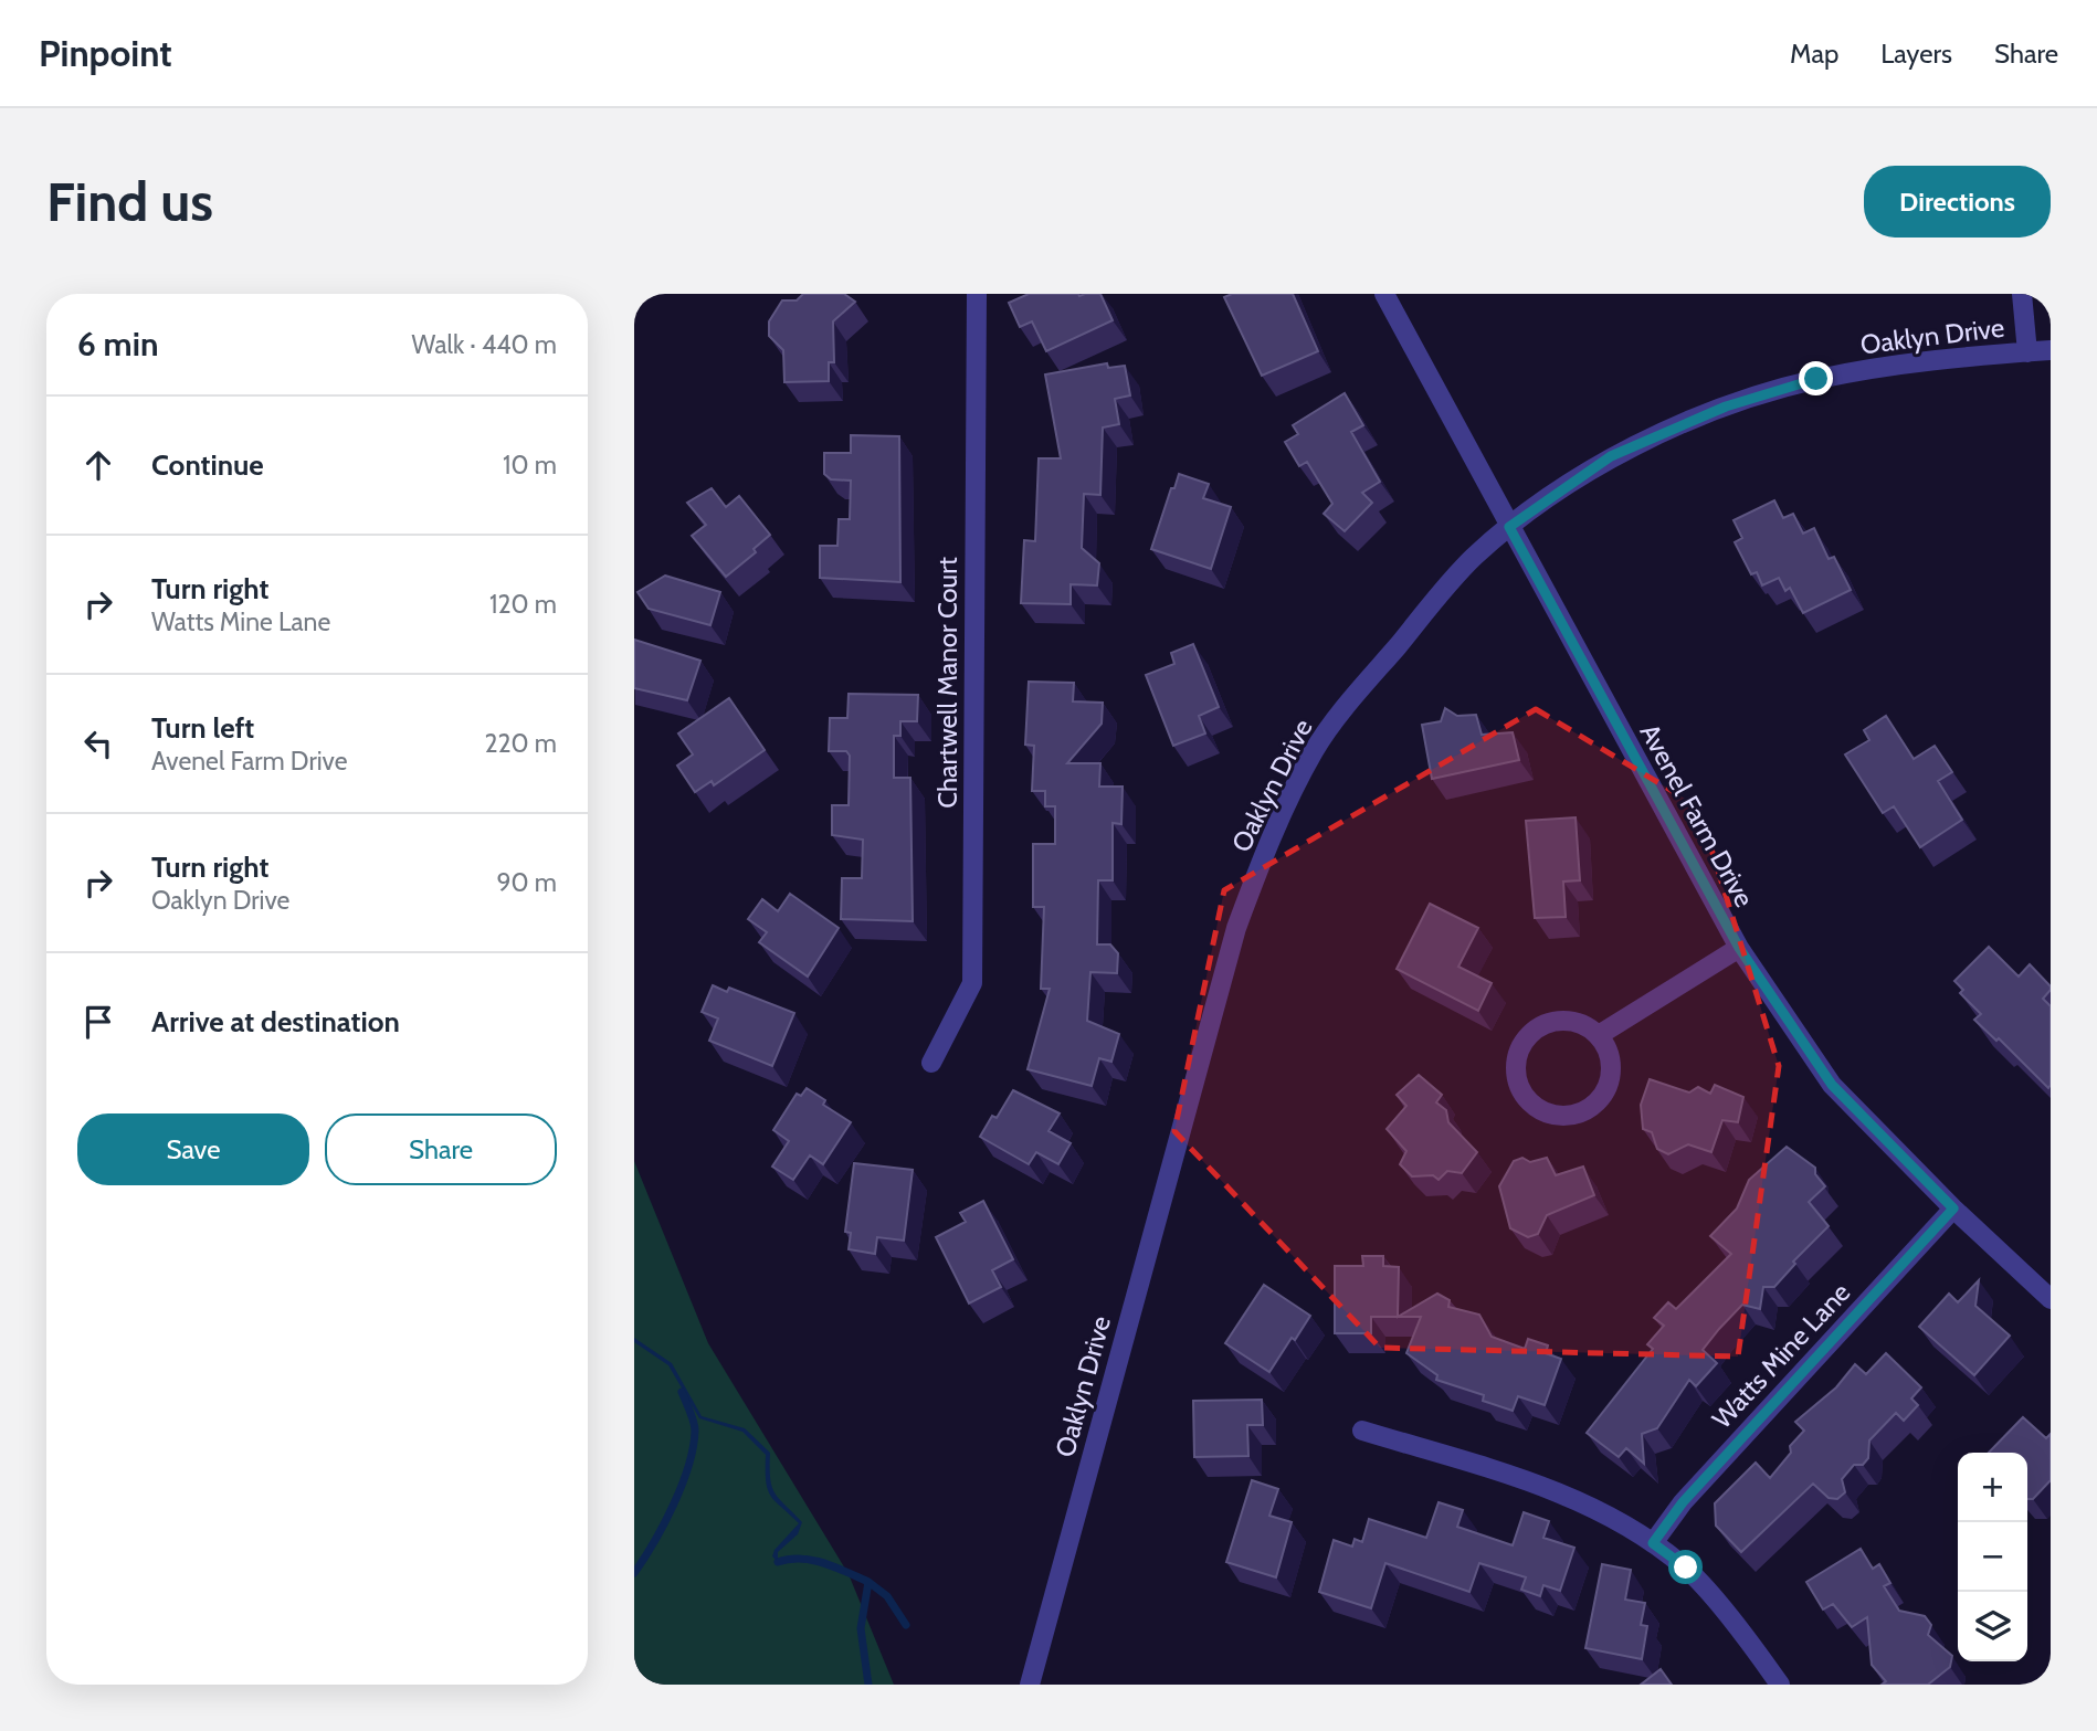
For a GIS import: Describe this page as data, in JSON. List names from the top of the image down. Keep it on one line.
{"streets":{"street":["Oaklyn Drive","Chartwell Manor Court","Avenel Farm Drive","Watts Mine Lane"]},"crossings":[["Oaklyn Drive","Avenel Farm Drive"],["Avenel Farm Drive","Watts Mine Lane"]],"page":{"header":"Pinpoint","nav":["Map","Layers","Share"],"buttons":["Directions",["Save","Share"]],"title":"Find us","heading":["6 min","Walk · 440 m"],"list":[["Continue","10 m"],["Turn right","Watts Mine Lane","120 m"],["Turn left","Avenel Farm Drive","220 m"],["Turn right","Oaklyn Drive","90 m"],"Arrive at destination"],"map_buttons":["+","−"]}}
